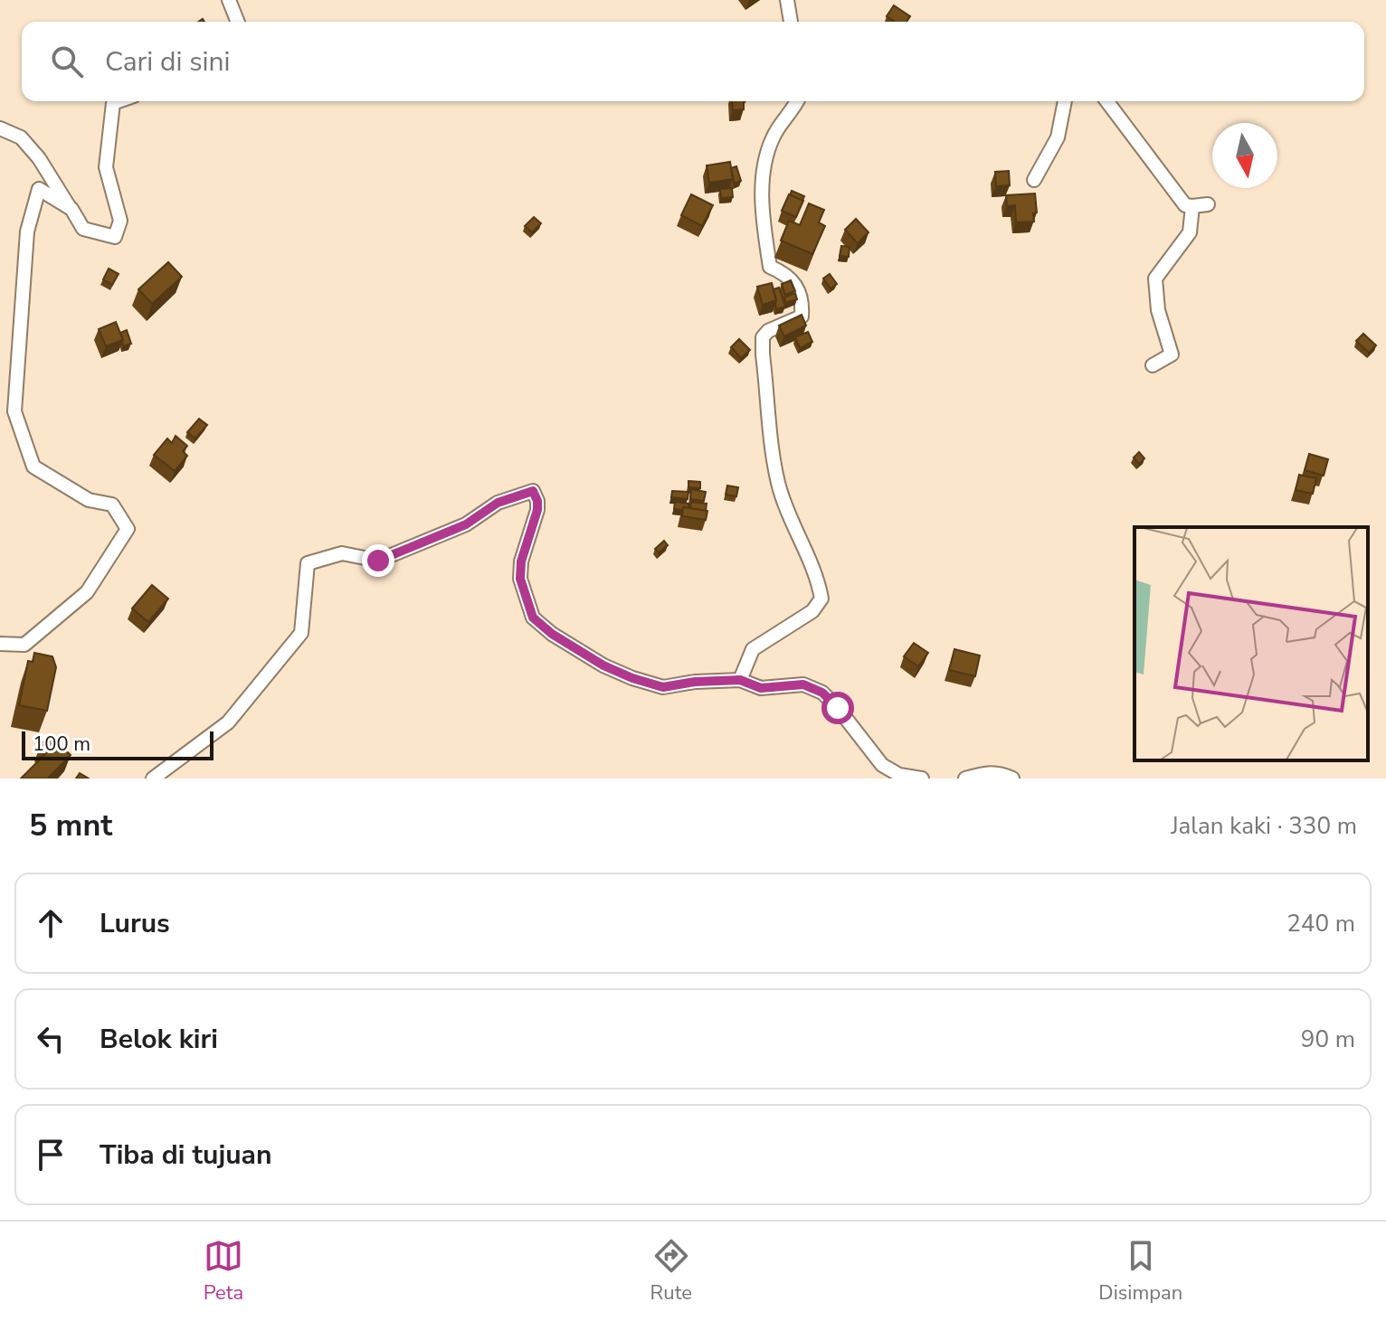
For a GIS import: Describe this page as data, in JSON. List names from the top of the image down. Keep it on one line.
{"scale_bar":"100 m","north":"bottom","page":{"search":"Cari di sini","scale":"100 m","heading":["5 mnt","Jalan kaki · 330 m"],"list":[["Lurus","240 m"],["Belok kiri","90 m"],"Tiba di tujuan"],"nav":["Peta","Rute","Disimpan"]}}
